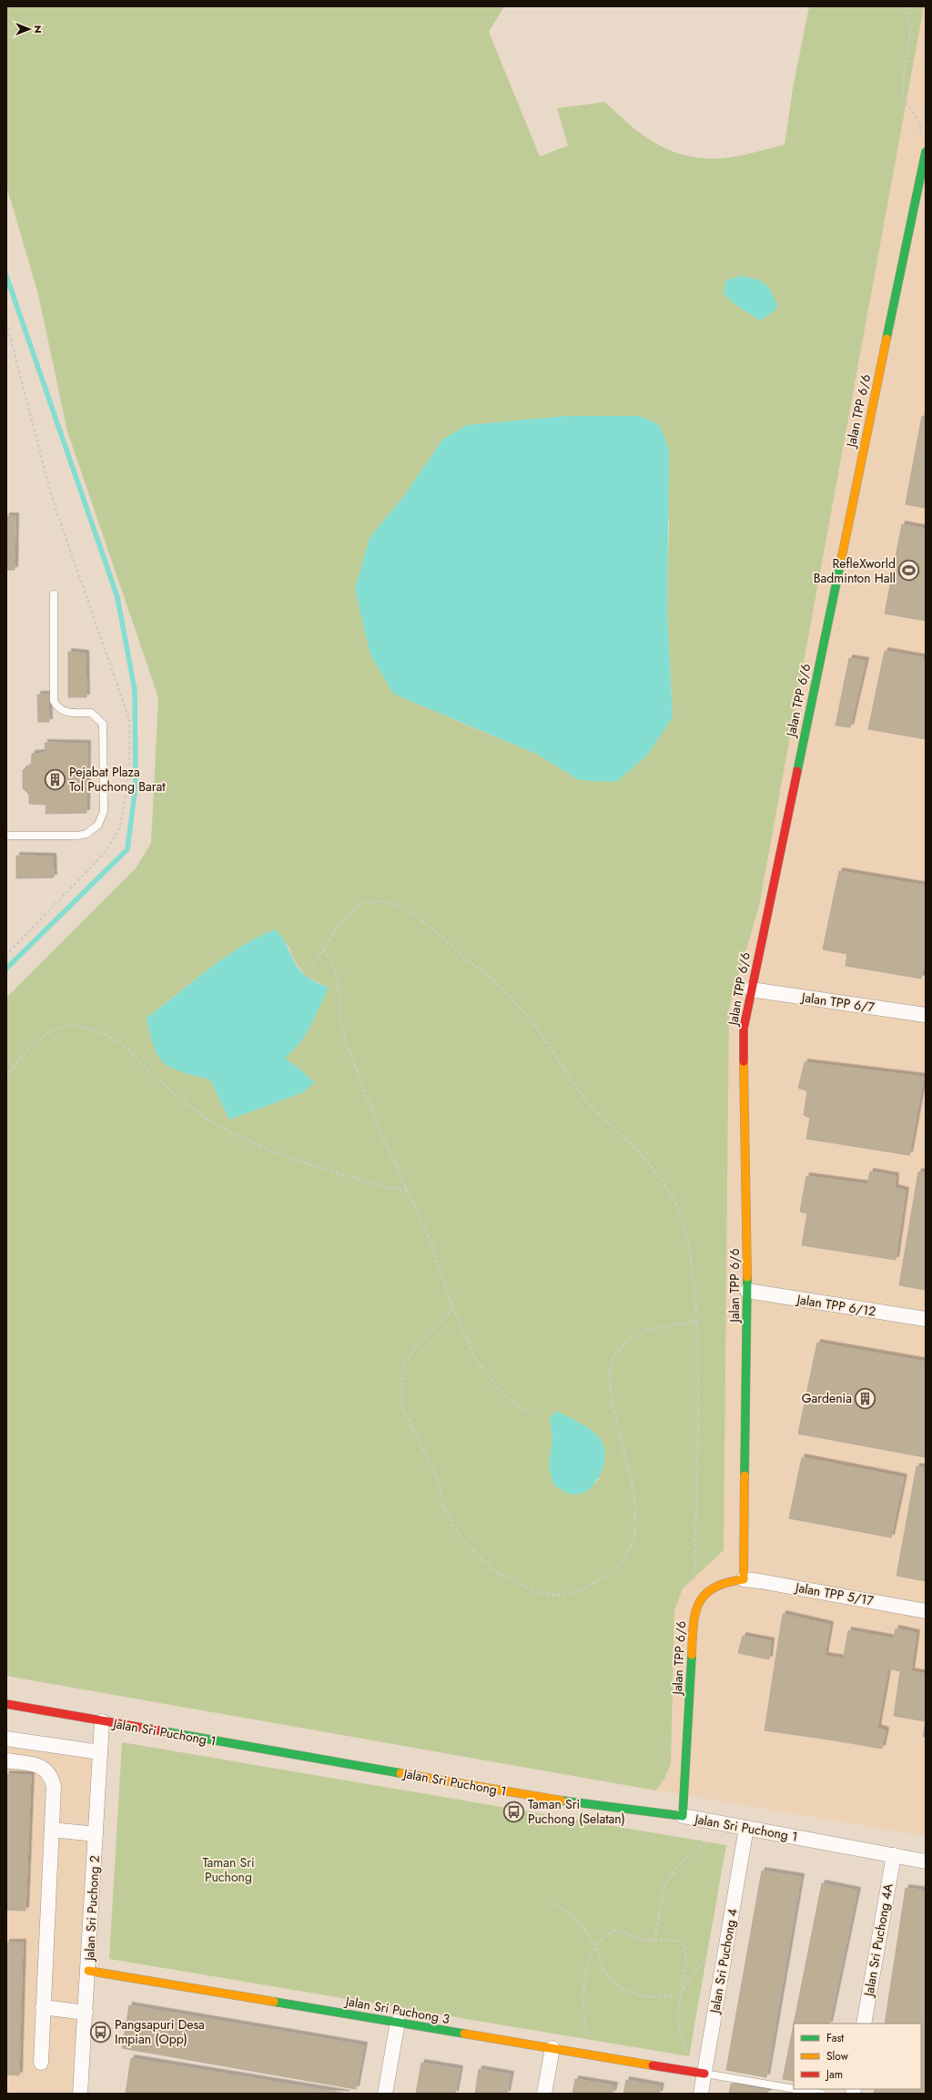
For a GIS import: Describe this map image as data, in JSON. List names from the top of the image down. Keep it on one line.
{"streets":{"street":["Jalan TPP 6/6","Jalan TPP 6/7","Jalan TPP 6/12","Jalan TPP 5/17","Jalan Sri Puchong 1","Jalan Sri Puchong 2","Jalan Sri Puchong 4A","Jalan Sri Puchong 4","Jalan Sri Puchong 3"]},"crossings":[["Jalan TPP 6/6","Jalan TPP 6/7"],["Jalan TPP 6/6","Jalan TPP 6/12"],["Jalan TPP 6/6","Jalan TPP 5/17"],["Jalan TPP 6/6","Jalan Sri Puchong 1"],["Jalan Sri Puchong 1","Jalan Sri Puchong 2"],["Jalan Sri Puchong 1","Jalan Sri Puchong 4A"],["Jalan Sri Puchong 1","Jalan Sri Puchong 4"],["Jalan Sri Puchong 2","Jalan Sri Puchong 3"],["Jalan Sri Puchong 4","Jalan Sri Puchong 3"]],"parks":["Taman Sri Puchong"],"places":{"sports":["RefleXworld Badminton Hall"],"building":["Pejabat Plaza Tol Puchong Barat","Gardenia"],"bus stop":["Taman Sri Puchong (Selatan)","Pangsapuri Desa Impian (Opp)"]},"legend":["Fast","Slow","Jam"],"north":"right"}
